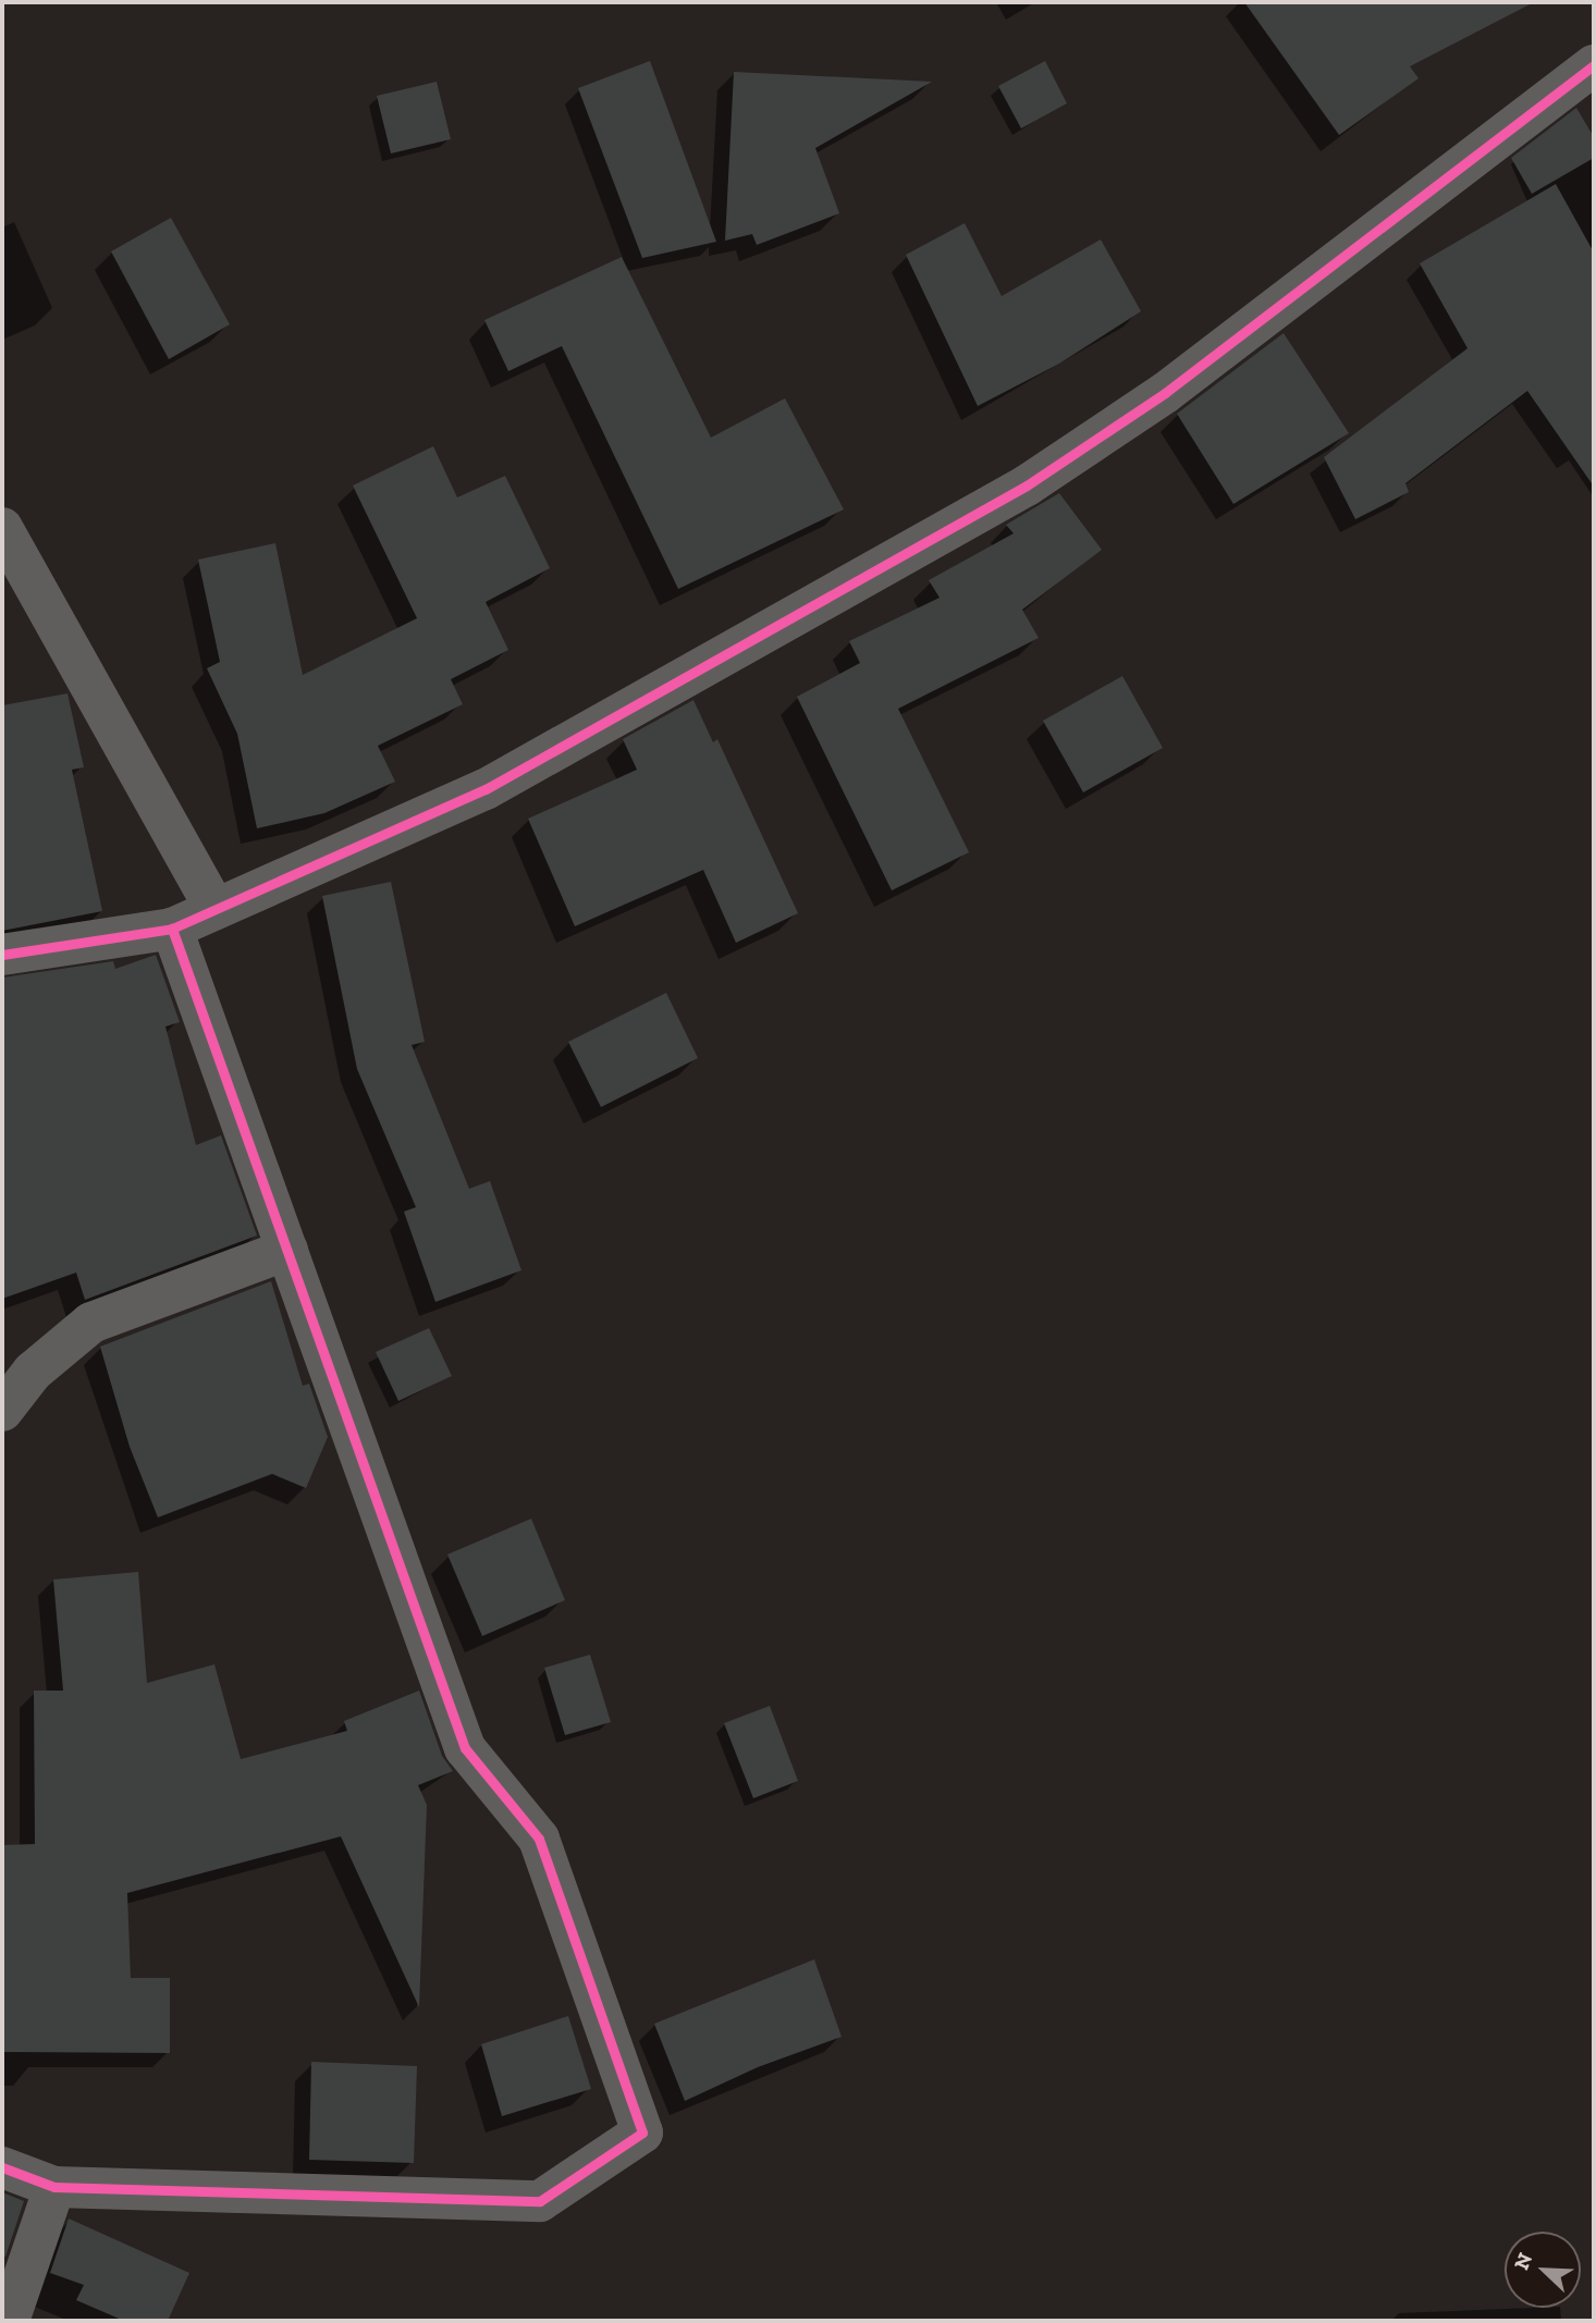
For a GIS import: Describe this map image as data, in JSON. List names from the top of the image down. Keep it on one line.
{"north":"top left"}
